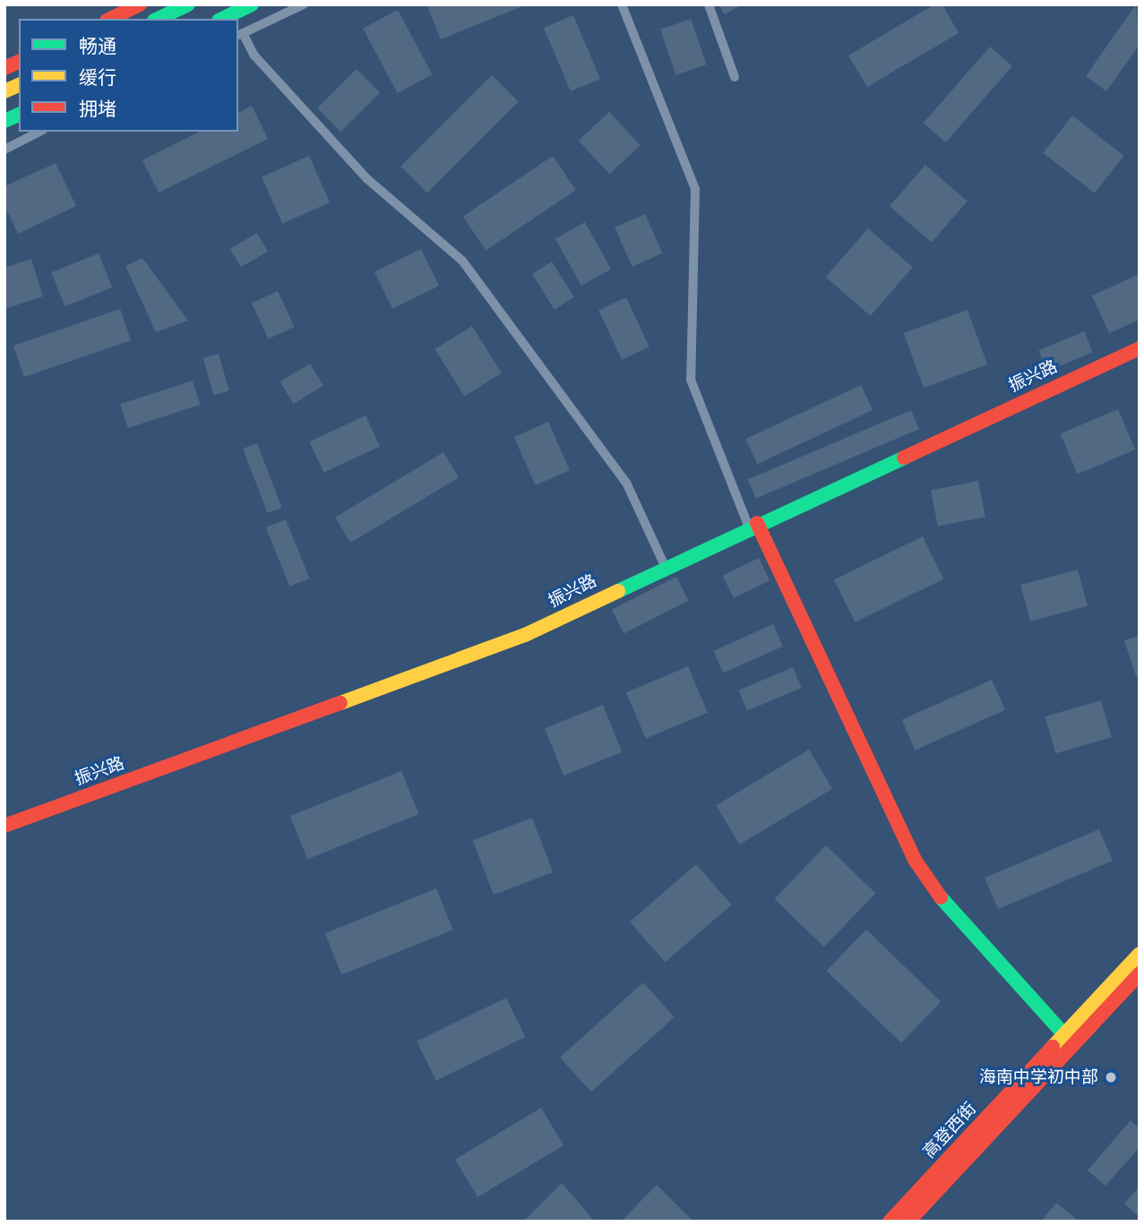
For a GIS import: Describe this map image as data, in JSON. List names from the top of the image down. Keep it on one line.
{"streets":{"street":["振兴路","高登西街"]},"places":["海南中学初中部"],"legend":["畅通","缓行","拥堵"]}
